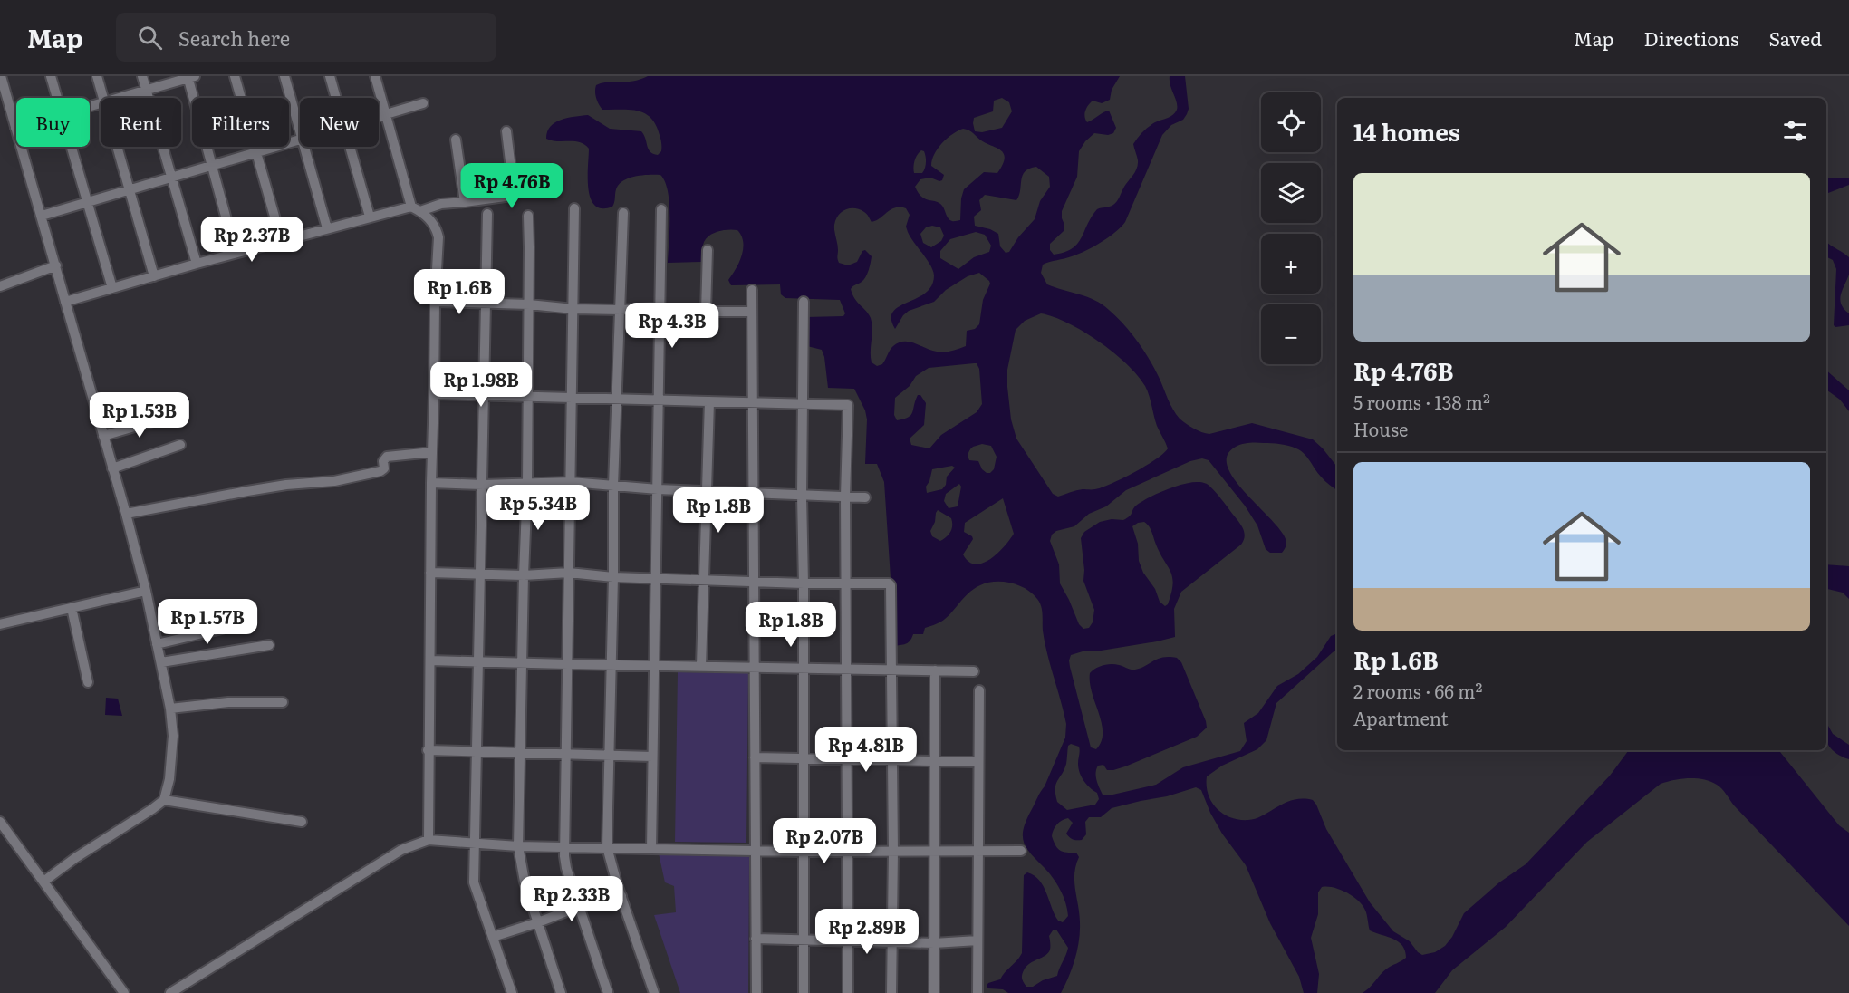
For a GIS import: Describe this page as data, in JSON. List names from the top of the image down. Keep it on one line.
{"page":{"header":"Map","search":"Search here","nav":["Map","Directions","Saved"],"map_buttons":["+","−"],"chip":["Buy","Rent","Filters","New"],"heading":"14 homes","price":["Rp 4.76B","Rp 2.37B","Rp 1.6B","Rp 4.3B","Rp 1.98B","Rp 1.53B","Rp 5.34B","Rp 1.8B","Rp 1.57B","Rp 1.8B","Rp 4.81B","Rp 2.07B","Rp 2.33B","Rp 2.89B"],"list":[{"name":"Rp 4.76B","note":"5 rooms · 138 m² · House"},{"name":"Rp 1.6B","note":"2 rooms · 66 m² · Apartment"}]}}
